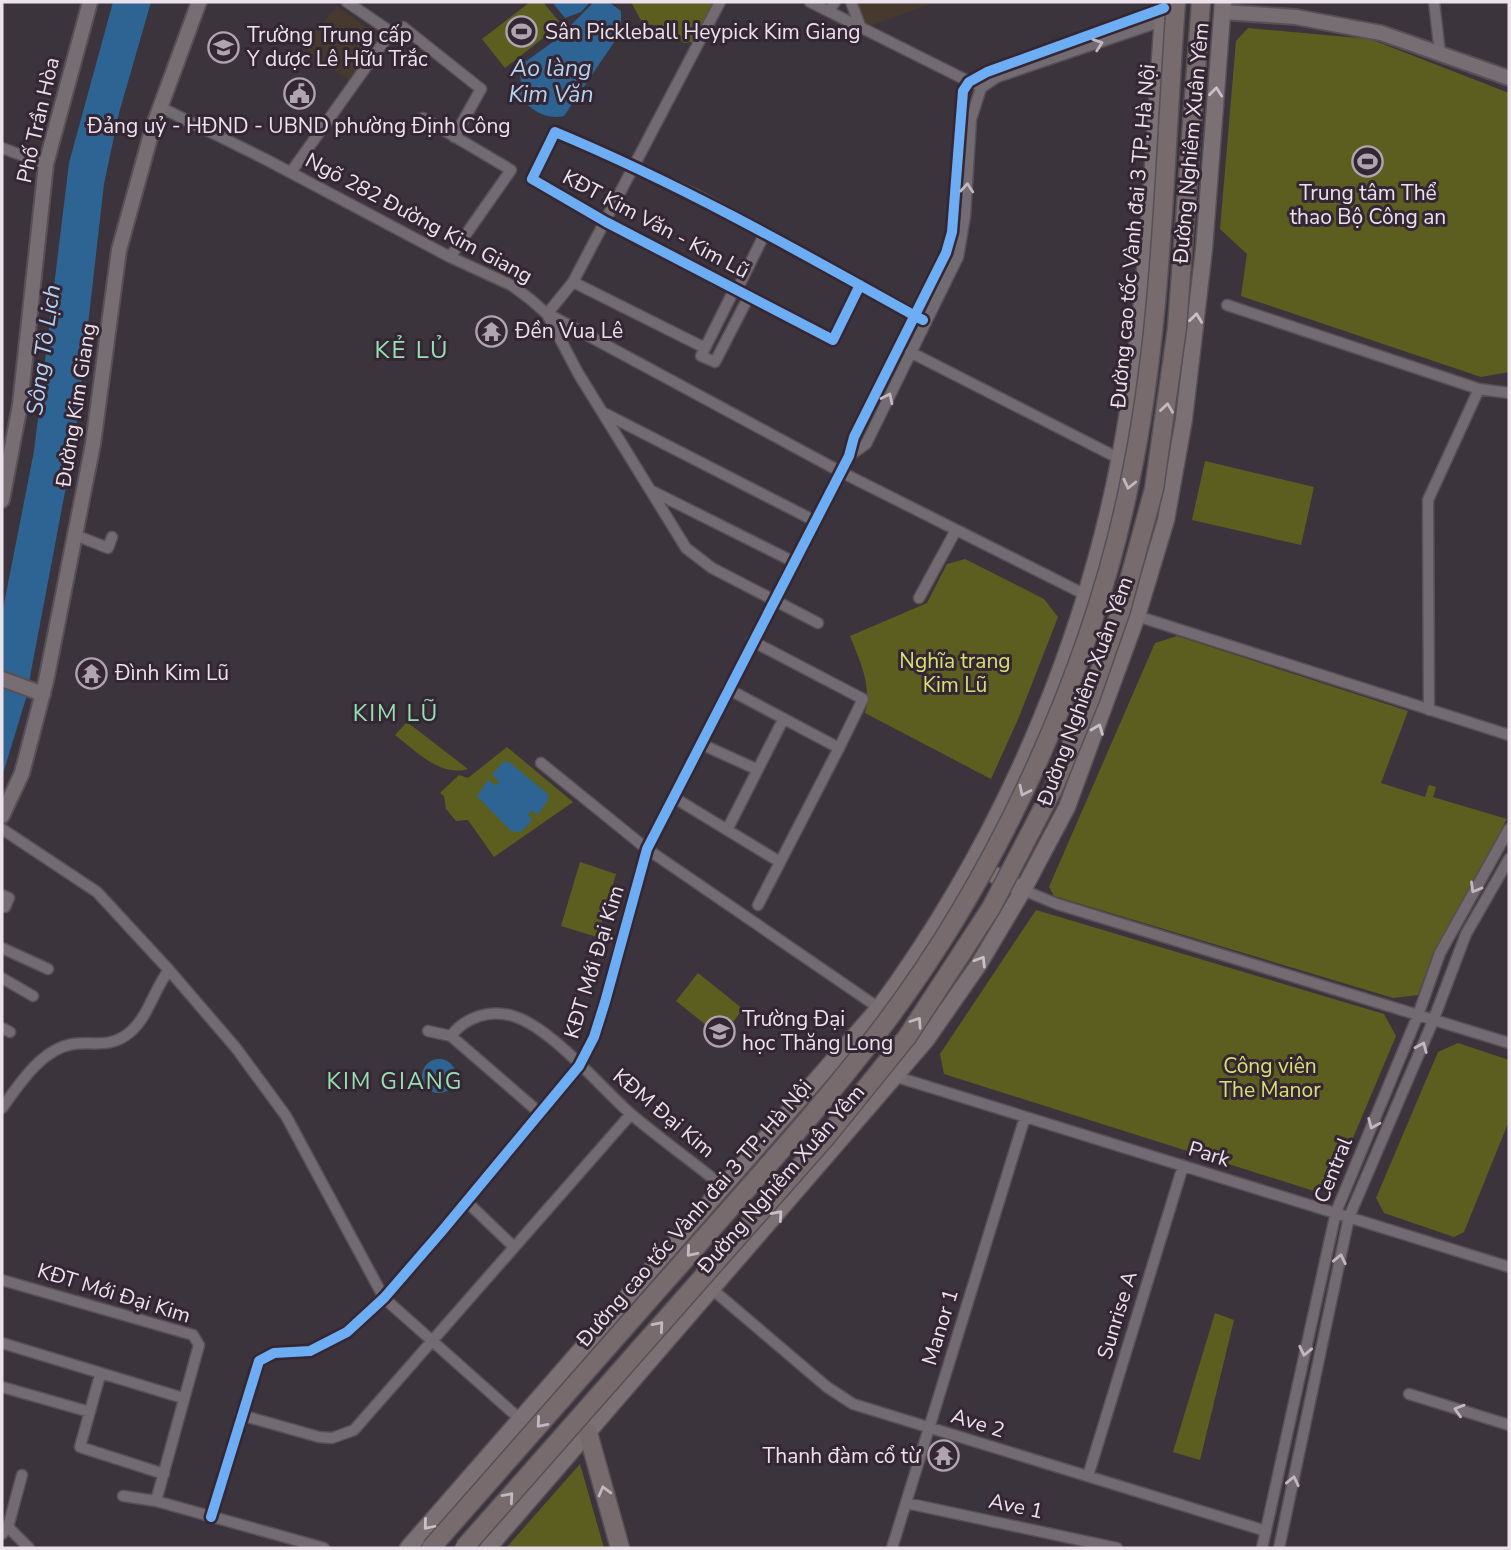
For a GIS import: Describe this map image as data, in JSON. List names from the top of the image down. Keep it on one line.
{"streets":{"highway":["Đường cao tốc Vành đai 3 TP. Hà Nội"],"main road":["Phố Trần Hòa","Đường Nghiêm Xuân Yêm","Đường Kim Giang"],"street":["Ngõ 282 Đường Kim Giang","KĐT Kim Văn - Kim Lũ","KĐT Mới Đại Kim","KĐM Đại Kim","Park","Central","Sunrise A","Manor 1","Ave 2","Ave 1"]},"crossings":[["Đường Nghiêm Xuân Yêm","Đường cao tốc Vành đai 3 TP. Hà Nội"],["Đường Nghiêm Xuân Yêm","KĐM Đại Kim"],["Đường Nghiêm Xuân Yêm","Park"],["Đường Nghiêm Xuân Yêm","Ave 2"],["Ngõ 282 Đường Kim Giang","KĐT Kim Văn - Kim Lũ"],["Ngõ 282 Đường Kim Giang","Đường Kim Giang"],["Ngõ 282 Đường Kim Giang","KĐT Mới Đại Kim"],["KĐT Mới Đại Kim","KĐM Đại Kim"],["Park","Central"],["Park","Sunrise A"],["Park","Manor 1"],["Central","Ave 2"],["Sunrise A","Ave 2"],["Manor 1","Ave 2"],["Manor 1","Ave 1"]],"districts":["KẺ LỦ","KIM LŨ","KIM GIANG"],"water":["Ao làng Kim Văn","Sông Tô Lịch"],"parks":["Nghĩa trang Kim Lũ","Công viên The Manor"],"places":{"sports":["Sân Pickleball Heypick Kim Giang","Trung tâm Thể thao Bộ Công an"],"school or university":["Trường Trung cấp Y dược Lê Hữu Trắc","Trường Đại học Thăng Long"],"public building":["Đảng uỷ - HĐND - UBND phường Định Công"],"temple":["Đền Vua Lê","Đình Kim Lũ","Thanh đàm cổ từ"]}}
